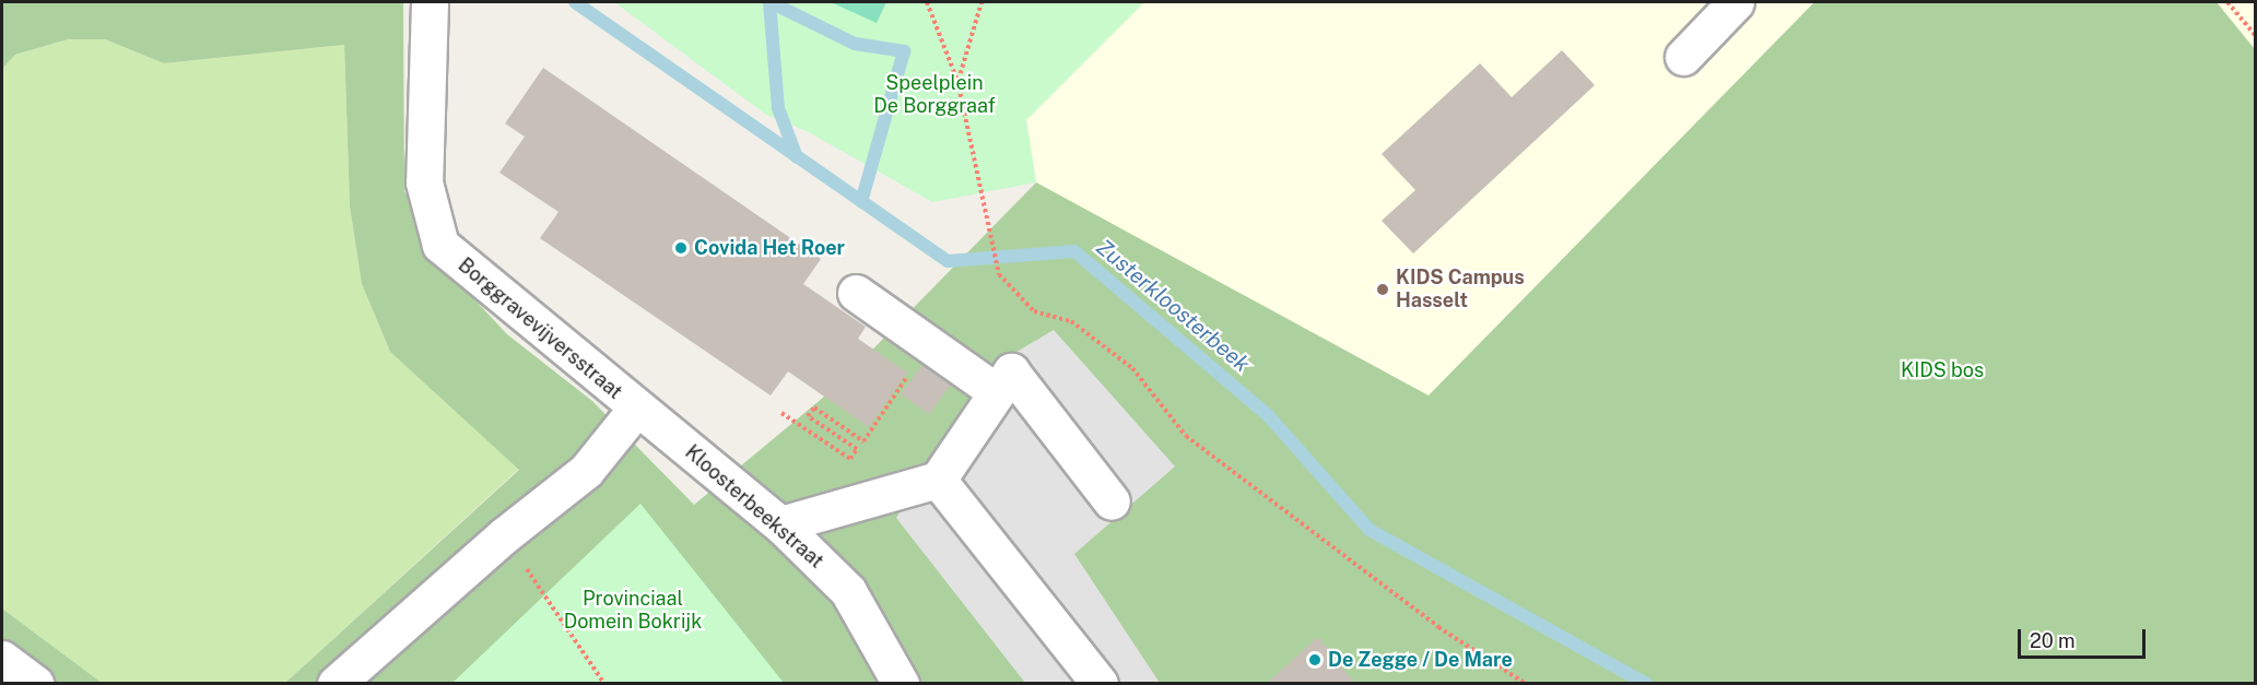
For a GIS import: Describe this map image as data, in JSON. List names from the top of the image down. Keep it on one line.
{"streets":{"street":["Borggravevijversstraat","Kloosterbeekstraat"]},"crossings":[["Borggravevijversstraat","Kloosterbeekstraat"]],"water":["Zusterkloosterbeek"],"parks":["Speelplein De Borggraaf","KIDS bos","Provinciaal Domein Bokrijk"],"places":["Covida Het Roer","KIDS Campus Hasselt","De Zegge / De Mare"],"scale_bar":"20 m"}
